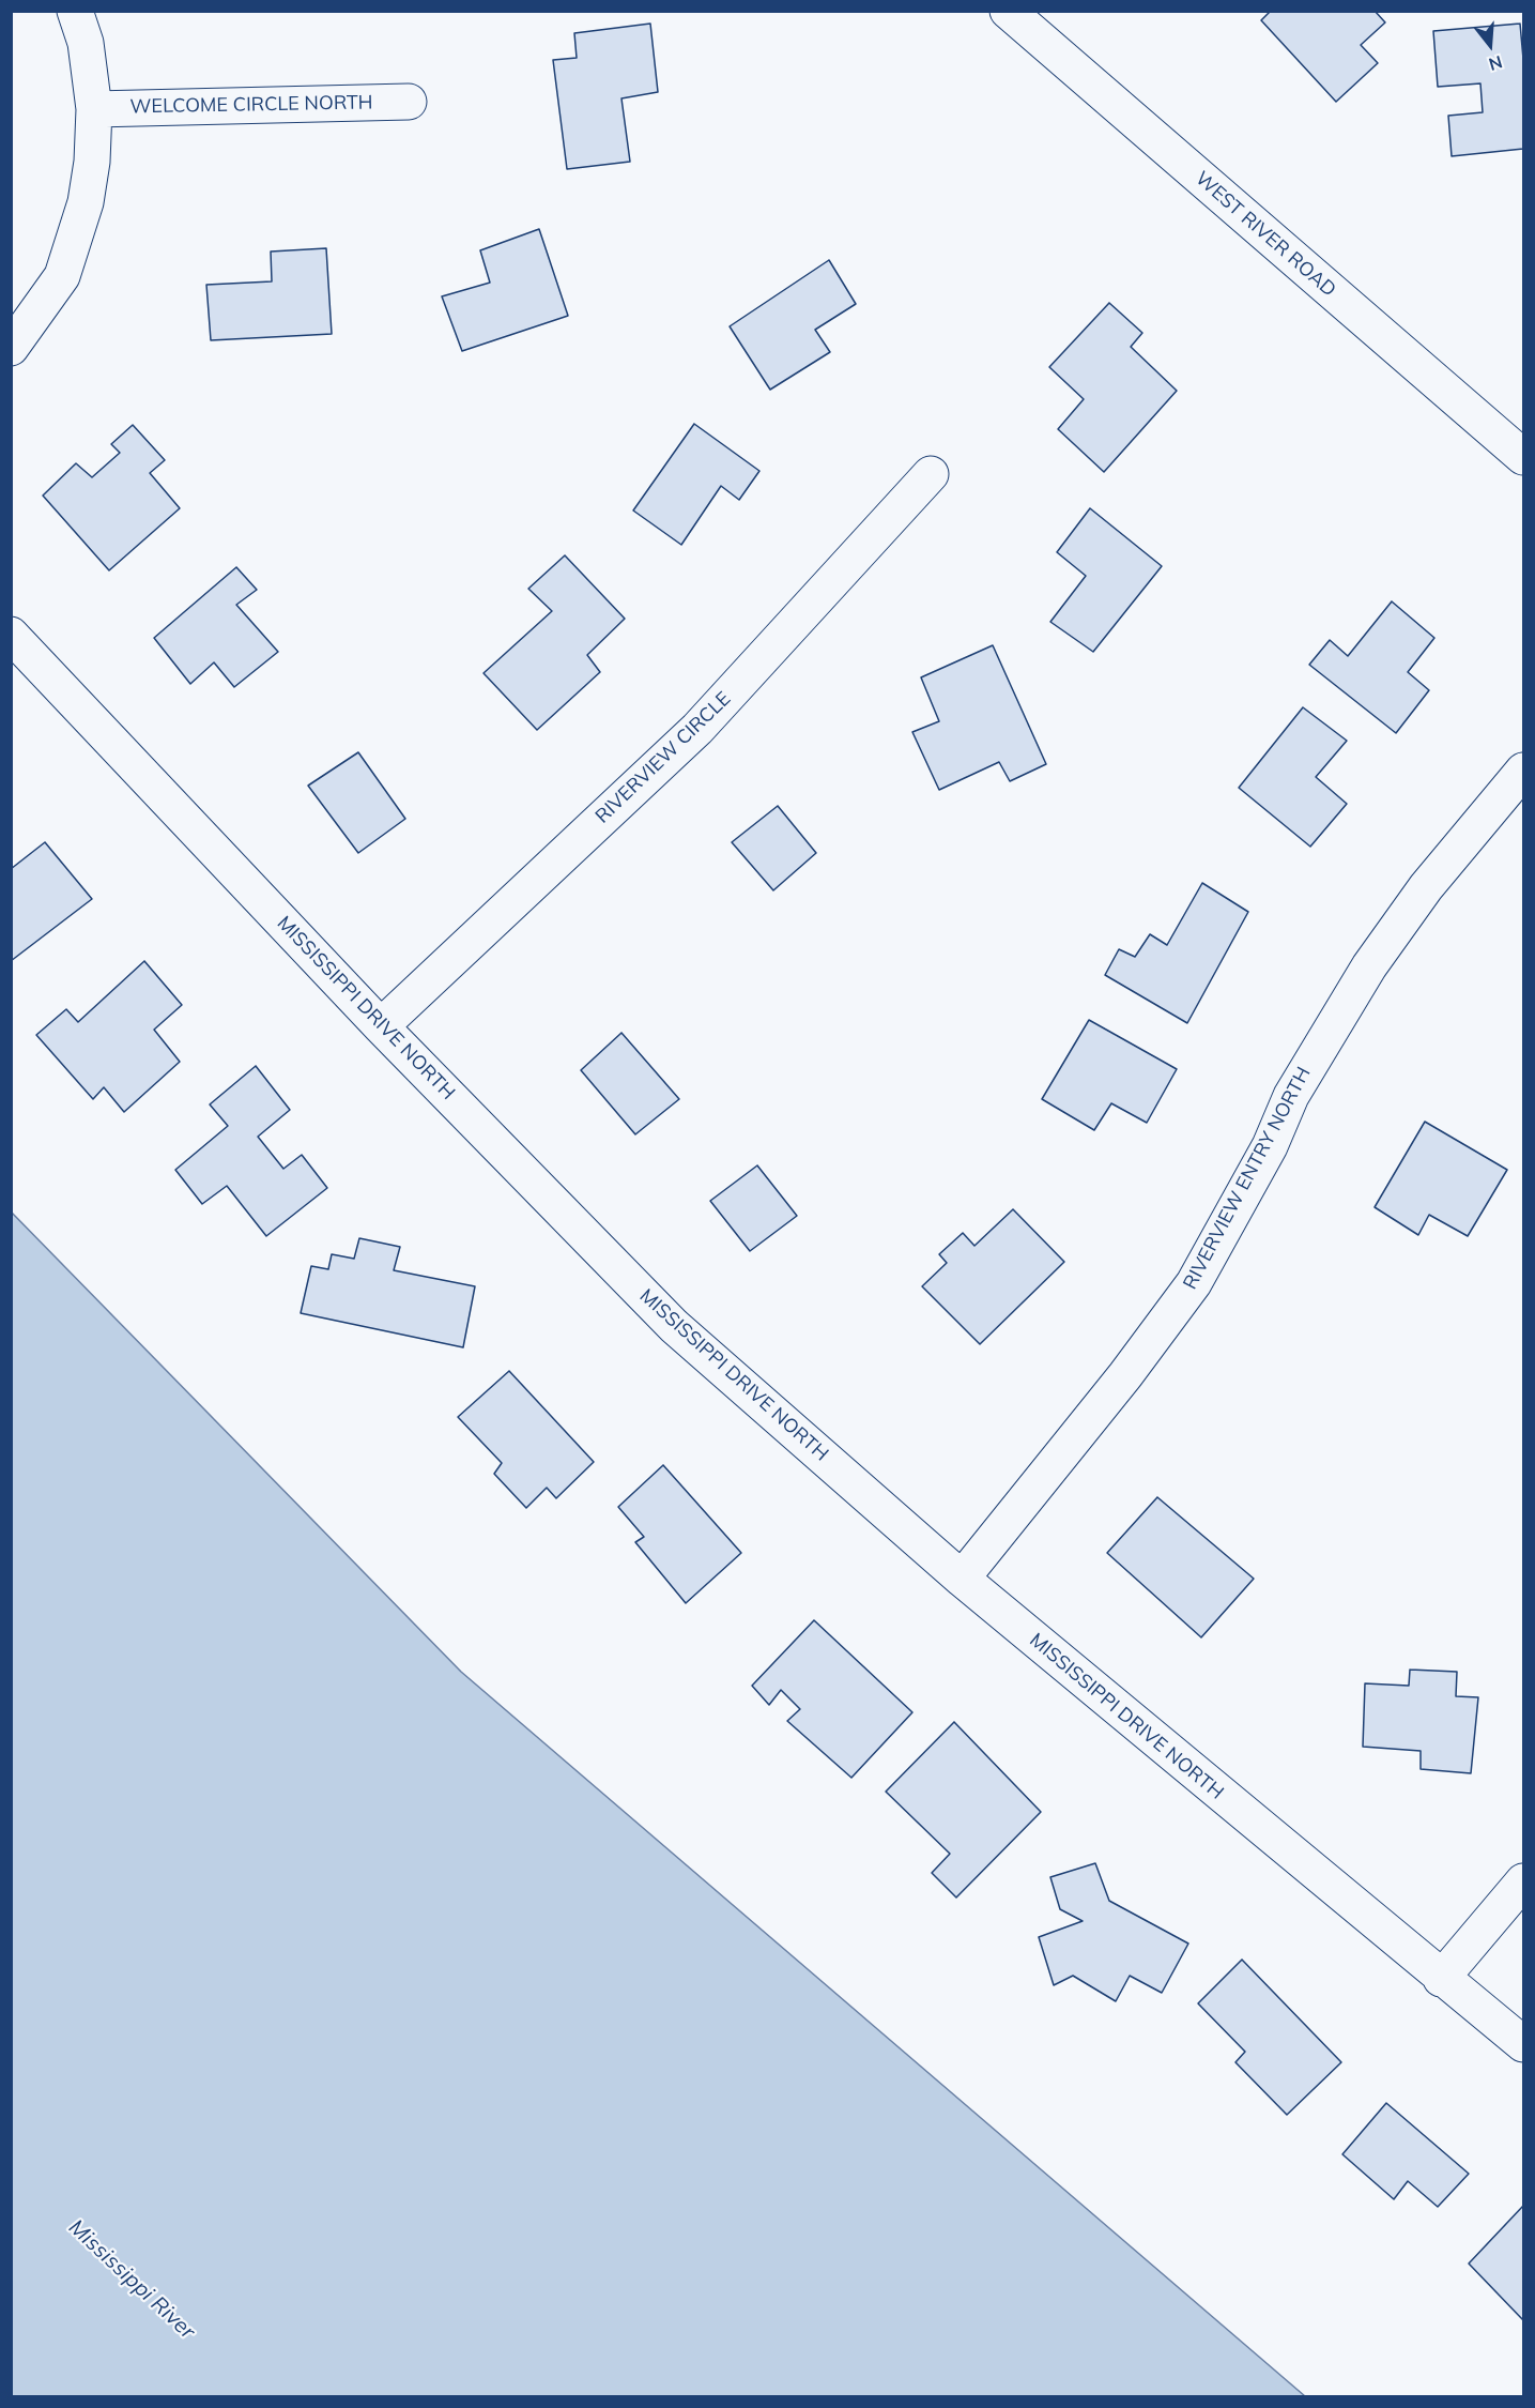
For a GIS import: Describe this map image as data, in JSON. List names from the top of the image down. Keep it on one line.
{"streets":{"street":["WELCOME CIRCLE NORTH","WEST RIVER ROAD","RIVERVIEW CIRCLE","MISSISSIPPI DRIVE NORTH","RIVERVIEW ENTRY NORTH"]},"crossings":[["RIVERVIEW CIRCLE","MISSISSIPPI DRIVE NORTH"],["MISSISSIPPI DRIVE NORTH","RIVERVIEW ENTRY NORTH"]],"water":["Mississippi River"],"north":"bottom"}
